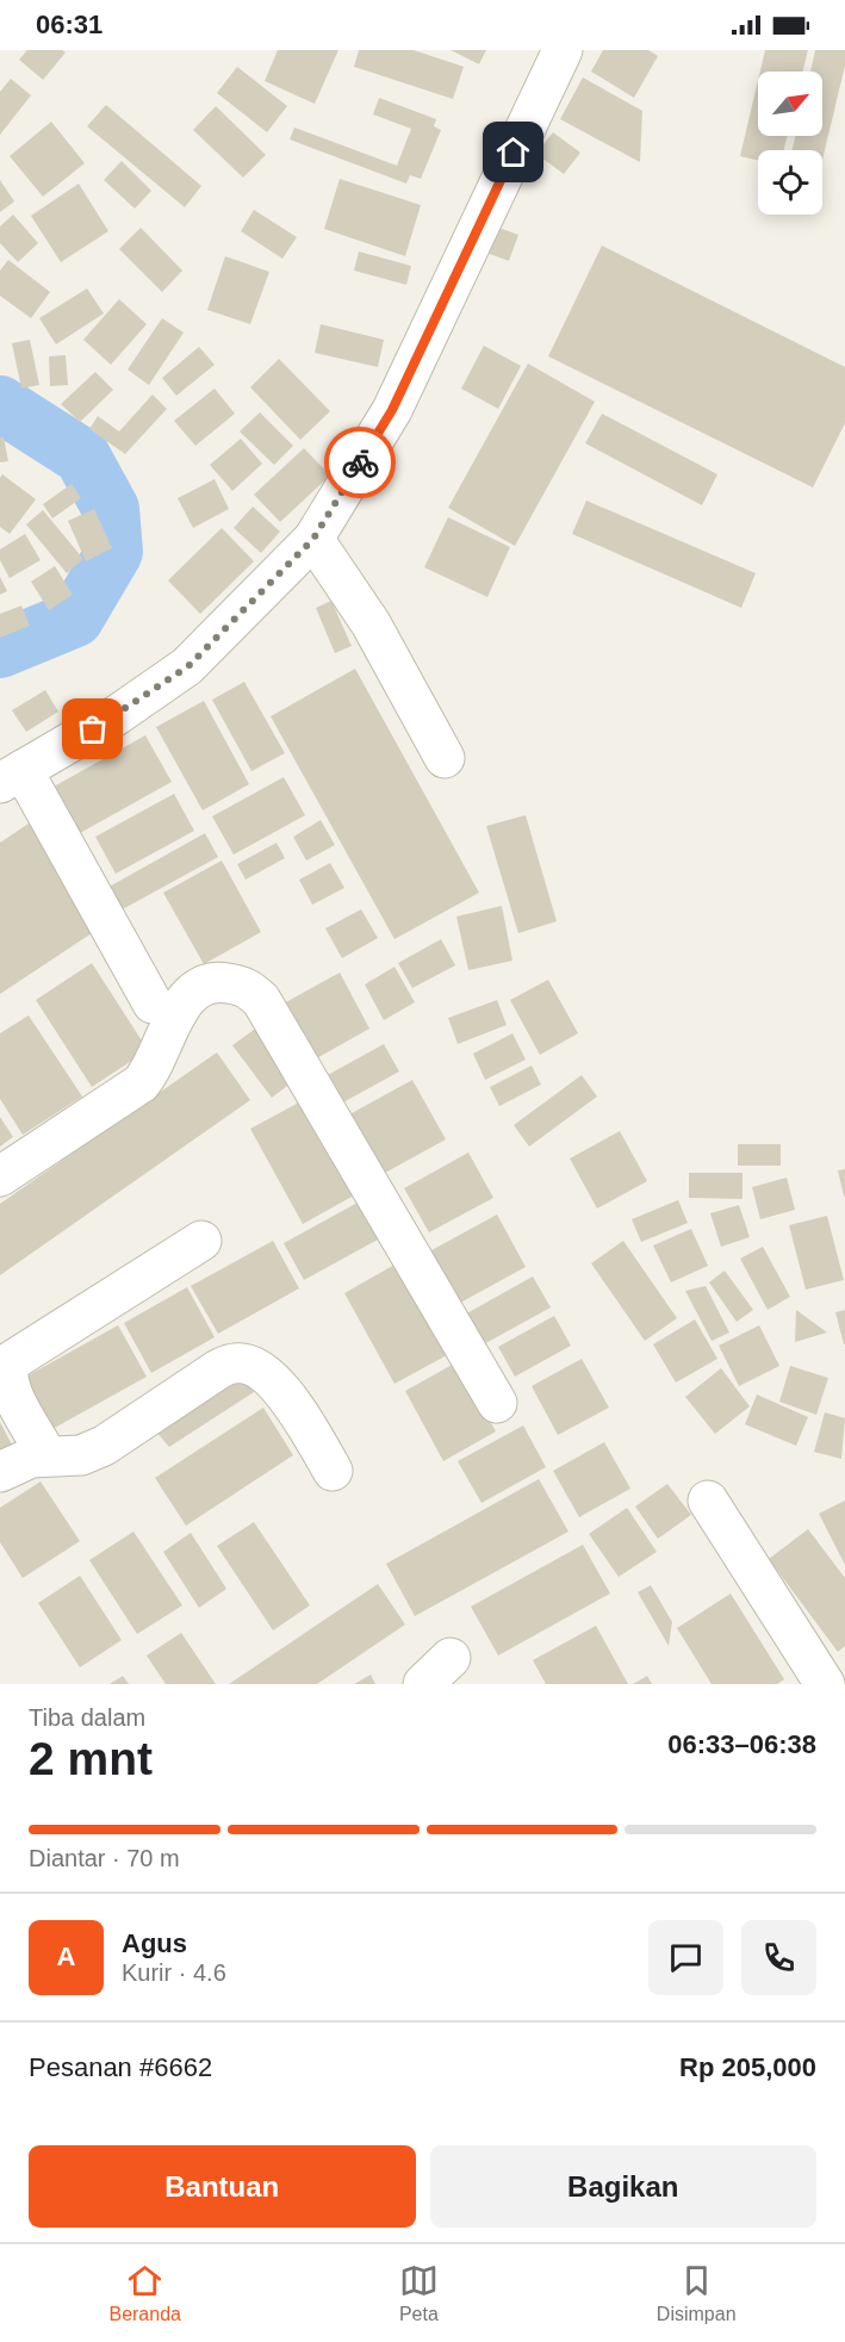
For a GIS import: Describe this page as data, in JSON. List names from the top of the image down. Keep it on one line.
{"north":"top right","page":{"status":"06:31","heading":["2 mnt","Tiba dalam","06:33–06:38"],"panel":["Agus","Kurir · 4.6","Pesanan #6662","Rp 205,000"],"bar":"Diantar · 70 m","round":"A","buttons":["Bantuan","Bagikan"],"tabs":["Beranda","Peta","Disimpan"]}}
